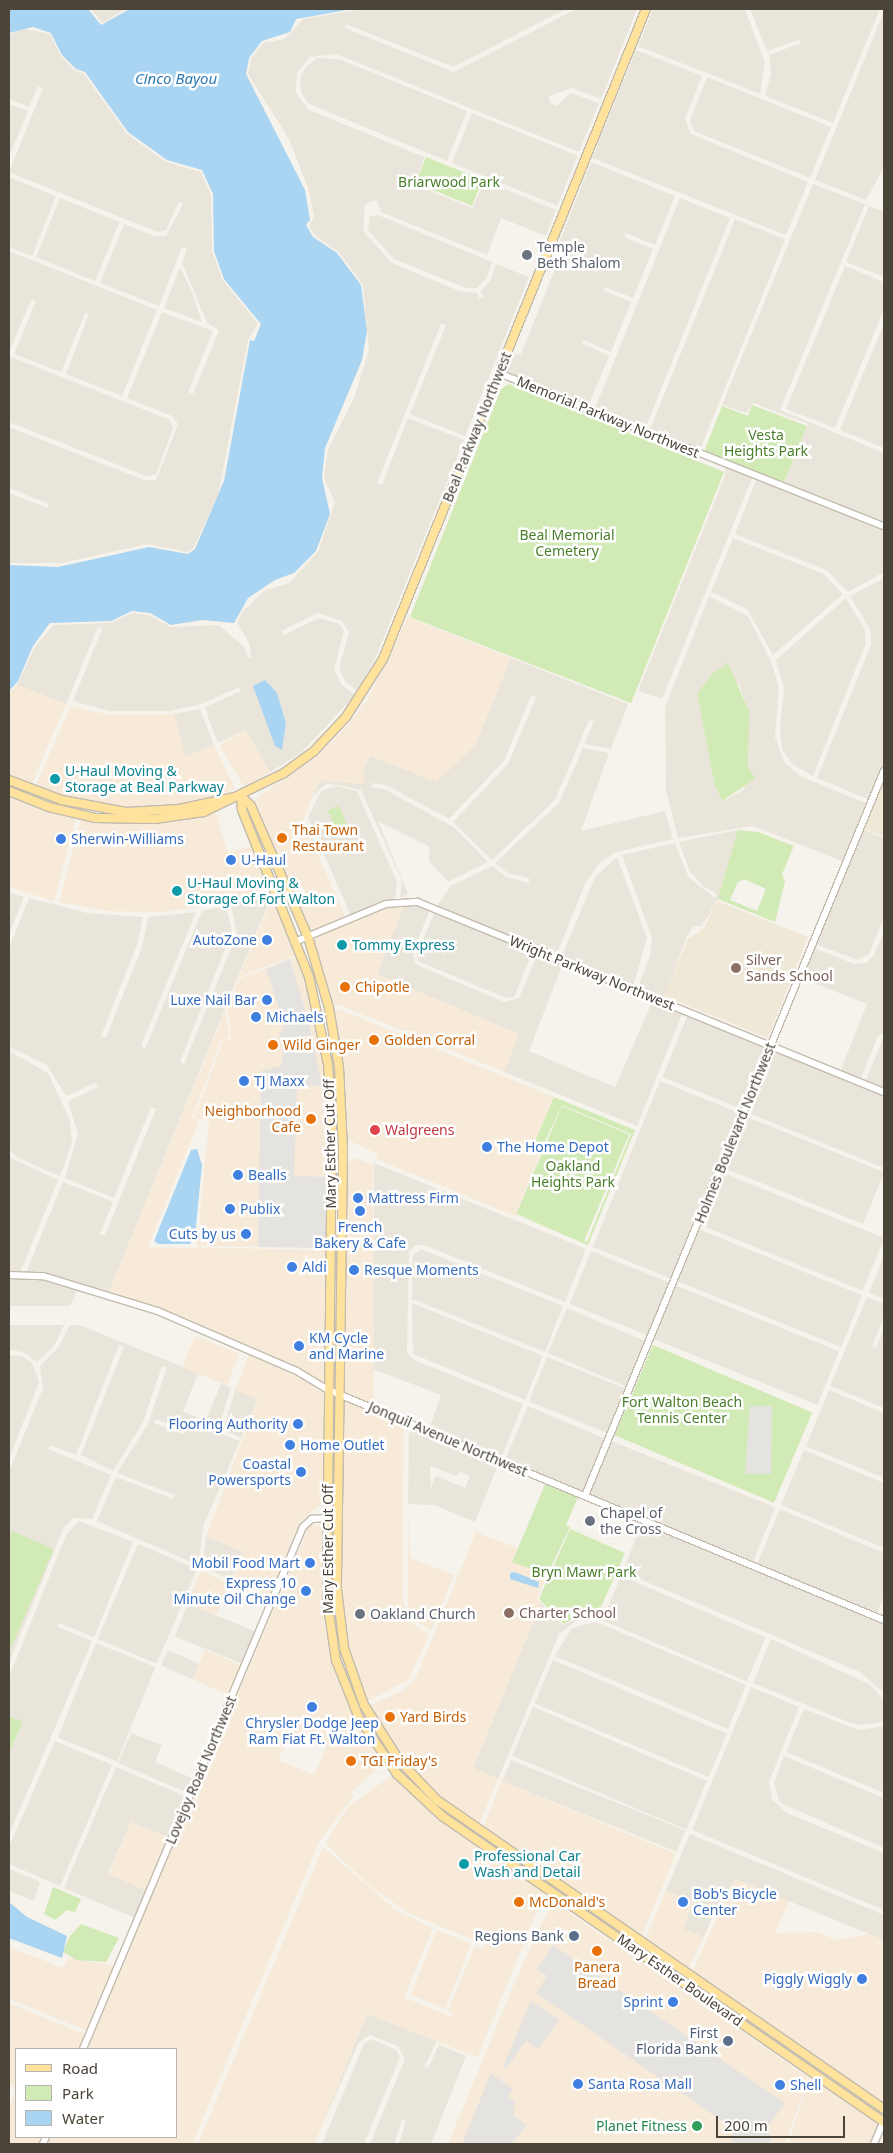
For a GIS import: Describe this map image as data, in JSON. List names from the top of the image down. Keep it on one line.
{"streets":{"main road":["Beal Parkway Northwest","Mary Esther Cut Off","Mary Esther Boulevard"],"street":["Memorial Parkway Northwest","Wright Parkway Northwest","Holmes Boulevard Northwest","Jonquil Avenue Northwest","Lovejoy Road Northwest"]},"crossings":[["Memorial Parkway Northwest","Beal Parkway Northwest"],["Beal Parkway Northwest","Mary Esther Cut Off"],["Wright Parkway Northwest","Holmes Boulevard Northwest"],["Wright Parkway Northwest","Mary Esther Cut Off"],["Holmes Boulevard Northwest","Jonquil Avenue Northwest"],["Mary Esther Cut Off","Jonquil Avenue Northwest"],["Mary Esther Cut Off","Lovejoy Road Northwest"],["Mary Esther Cut Off","Mary Esther Boulevard"]],"water":["Cinco Bayou"],"parks":["Briarwood Park","Vesta Heights Park","Beal Memorial Cemetery","Oakland Heights Park","Fort Walton Beach Tennis Center","Bryn Mawr Park"],"places":["Temple Beth Shalom","U-Haul Moving & Storage at Beal Parkway","Thai Town Restaurant","Sherwin-Williams","U-Haul","U-Haul Moving & Storage of Fort Walton","AutoZone","Tommy Express","Silver Sands School","Chipotle","Luxe Nail Bar","Michaels","Golden Corral","Wild Ginger","TJ Maxx","Neighborhood Cafe","Walgreens","The Home Depot","Bealls","Mattress Firm","Publix","French Bakery & Cafe","Cuts by us","Aldi","Resque Moments","KM Cycle and Marine","Flooring Authority","Home Outlet","Coastal Powersports","Chapel of the Cross","Mobil Food Mart","Express 10 Minute Oil Change","Charter School","Oakland Church","Chrysler Dodge Jeep Ram Fiat Ft. Walton","Yard Birds","TGI Friday's","Professional Car Wash and Detail","McDonald's","Bob's Bicycle Center","Regions Bank","Panera Bread","Piggly Wiggly","Sprint","First Florida Bank","Santa Rosa Mall","Shell","Planet Fitness"],"legend":["Road","Park","Water"],"scale_bar":"200 m"}
